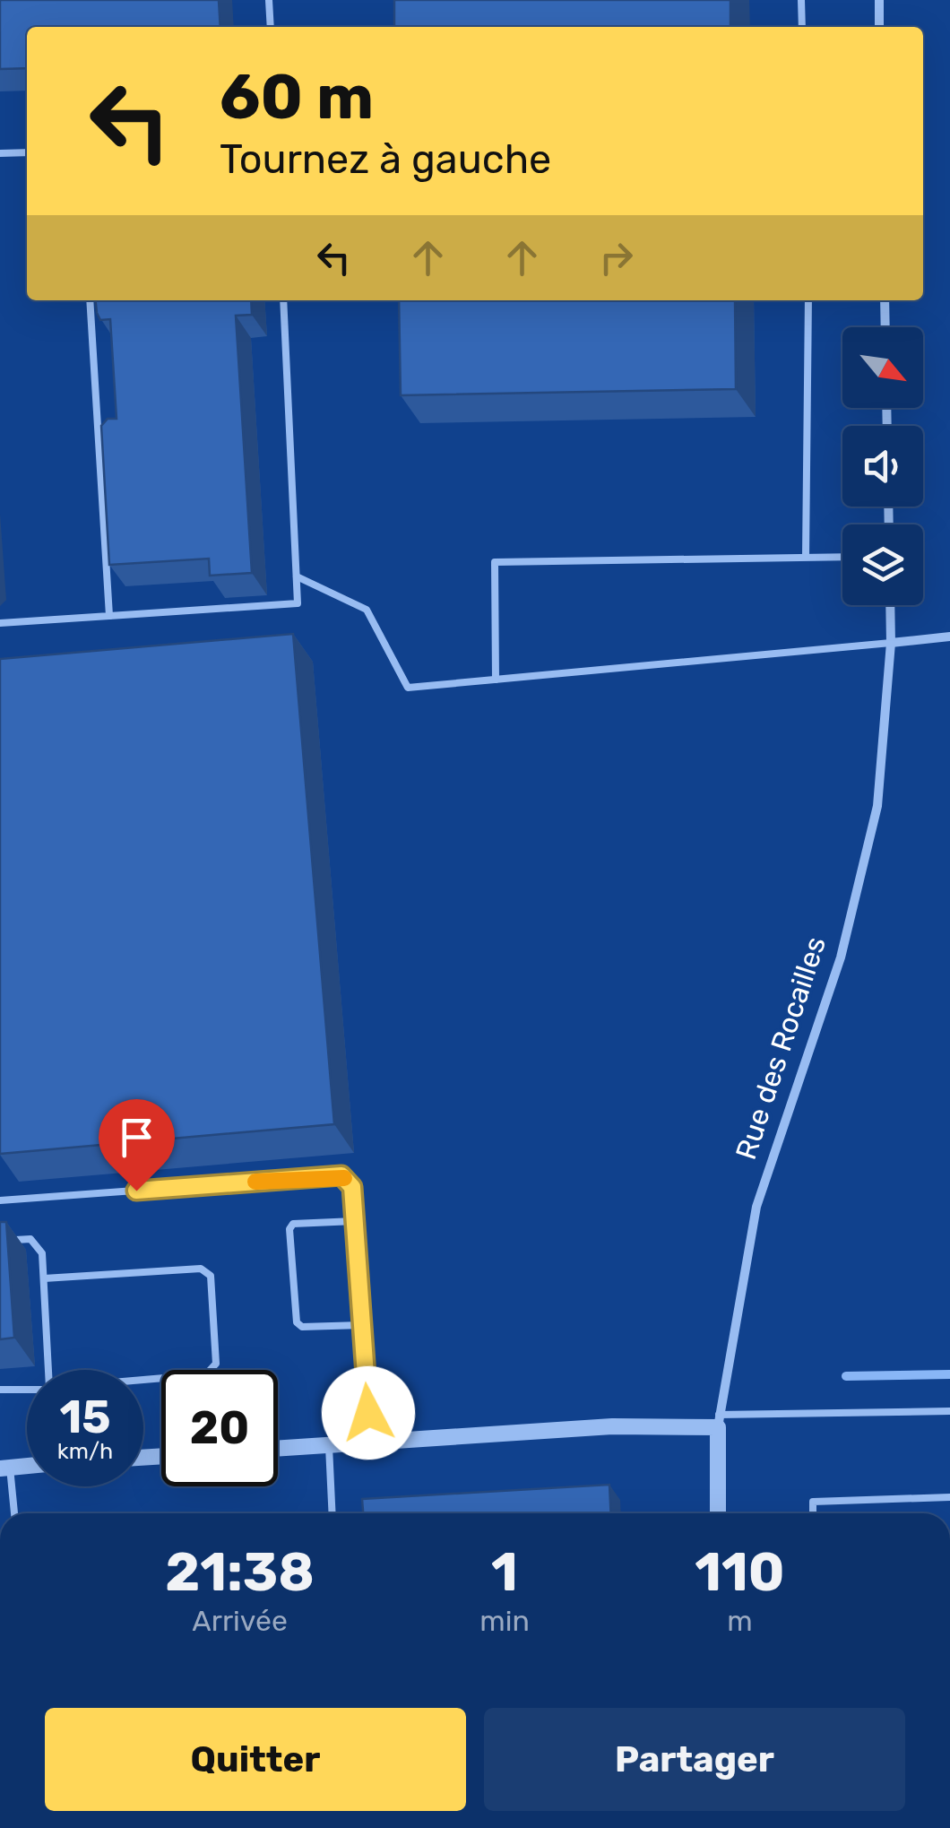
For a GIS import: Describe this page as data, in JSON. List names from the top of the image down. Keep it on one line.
{"streets":{"street":["Rue des Rocailles"]},"north":"bottom right","page":{"turn":["60 m","Tournez à gauche"],"speed":"15 km/h","limit":"20","eta":["21:38","Arrivée","1","min","110","m"],"buttons":["Quitter","Partager"]}}
